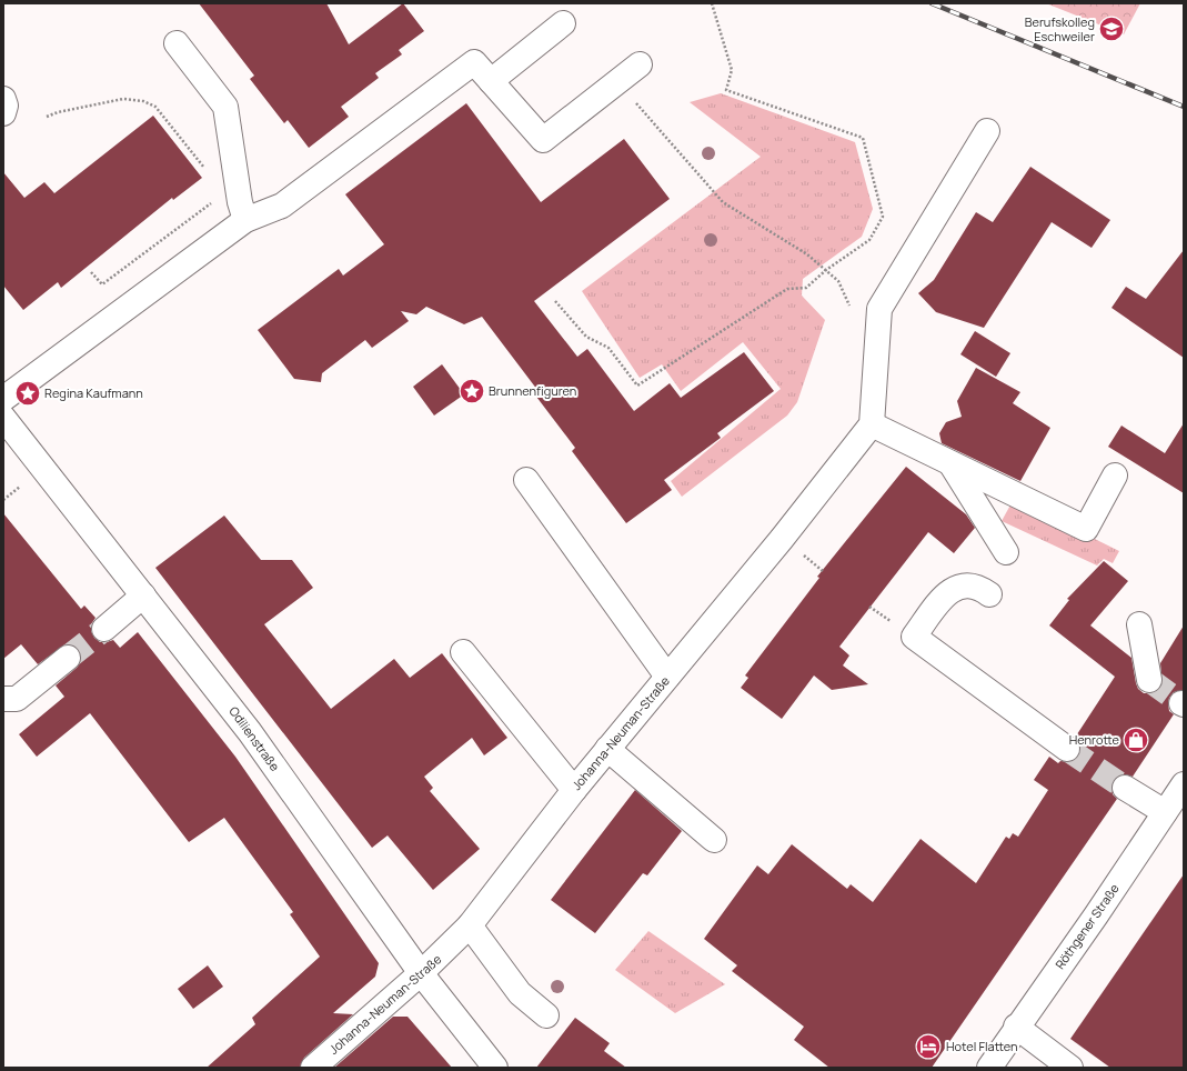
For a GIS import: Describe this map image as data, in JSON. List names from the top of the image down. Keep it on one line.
{"streets":{"main road":["Johanna-Neuman-Straße","Odilienstraße","Röthgener Straße"]},"crossings":[["Johanna-Neuman-Straße","Odilienstraße"]],"places":{"school or university":["Berufskolleg Eschweiler"],"place":["Brunnenfiguren","Regina Kaufmann"],"shop":["Henrotte"],"hotel":["Hotel Flatten"]}}
